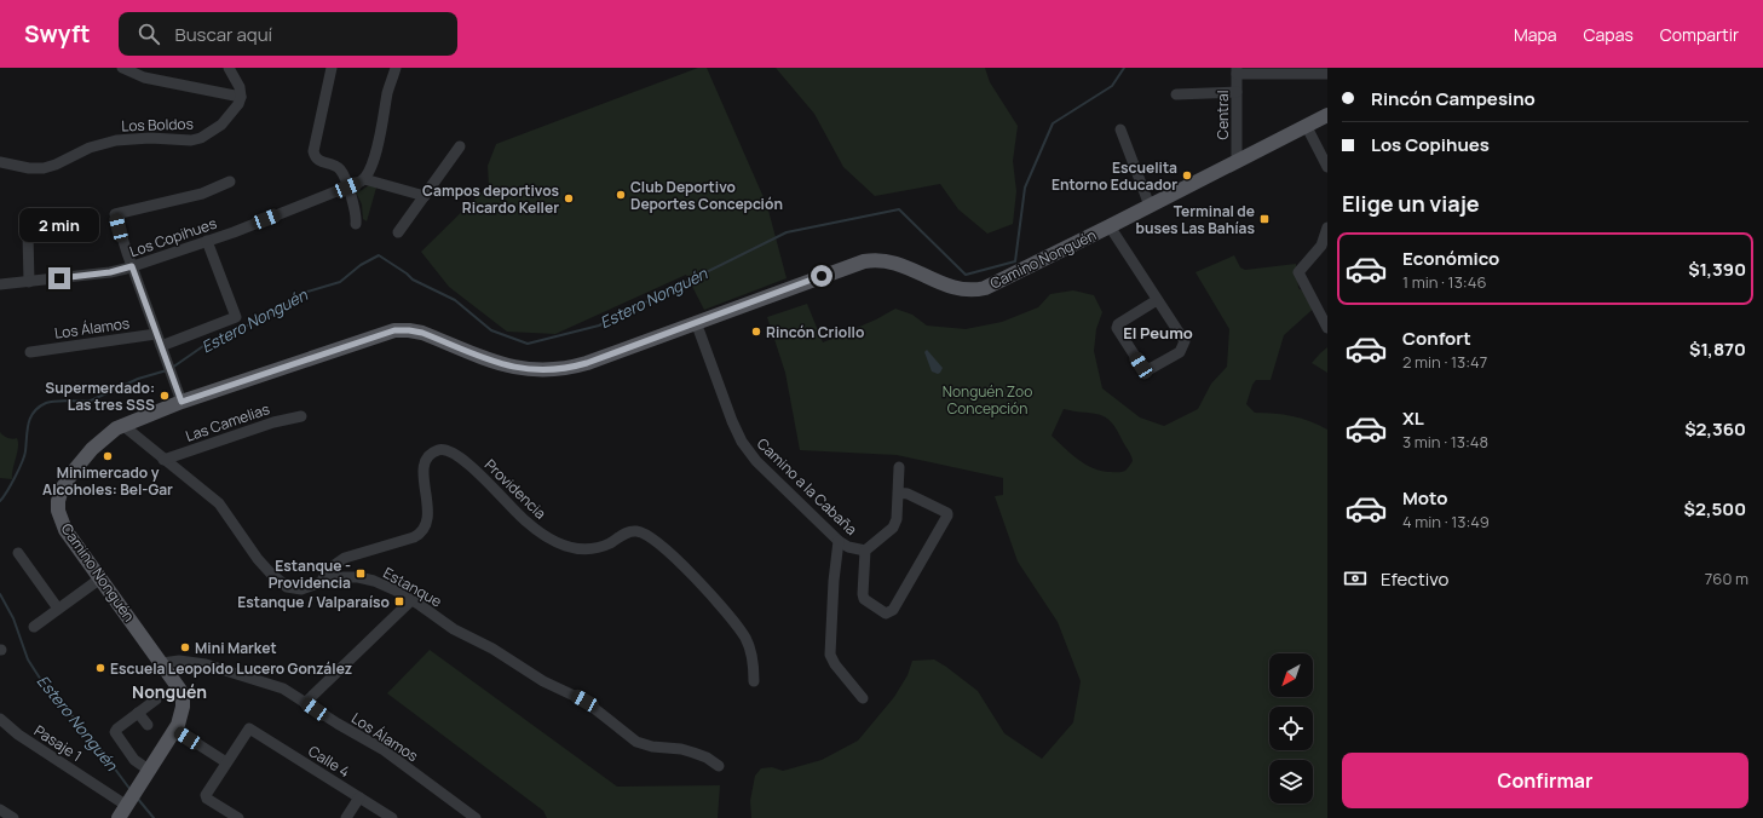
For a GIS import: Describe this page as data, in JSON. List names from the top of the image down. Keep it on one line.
{"streets":{"main road":["Camino Nonguén"],"street":["Central","Los Boldos","Los Copihues","Los Álamos","Las Camelias","Camino a la Cabaña","Providencia","Estanque","Pasaje 1","Calle 4"]},"crossings":[["Central","Camino Nonguén"],["Camino Nonguén","Los Álamos"],["Camino Nonguén","Camino a la Cabaña"],["Camino Nonguén","Estanque"],["Camino Nonguén","Pasaje 1"],["Las Camelias","Estanque"],["Providencia","Estanque"]],"districts":["El Peumo","Nonguén"],"water":["Estero Nonguén"],"parks":["Nonguén Zoo Concepción"],"places":{"other":["Escuelita Entorno Educador","Club Deportivo Deportes Concepción","Campos deportivos Ricardo Keller","Rincón Criollo","Supermerdado: Las tres SSS","Minimercado y Alcoholes: Bel-Gar","Mini Market","Escuela Leopoldo Lucero González"],"transit":["Terminal de buses Las Bahías","Estanque - Providencia","Estanque / Valparaíso"]},"north":"bottom left","page":{"header":"Swyft","search":"Buscar aquí","nav":["Mapa","Capas","Compartir"],"banner":["Rincón Campesino","Los Copihues"],"heading":"Elige un viaje","bubble":"2 min","list":[{"name":"Económico","note":"1 min · 13:46","value":"$1,390"},{"name":"Confort","note":"2 min · 13:47","value":"$1,870"},{"name":"XL","note":"3 min · 13:48","value":"$2,360"},{"name":"Moto","note":"4 min · 13:49","value":"$2,500"}],"pay":["Efectivo","760 m"],"buttons":"Confirmar"}}
